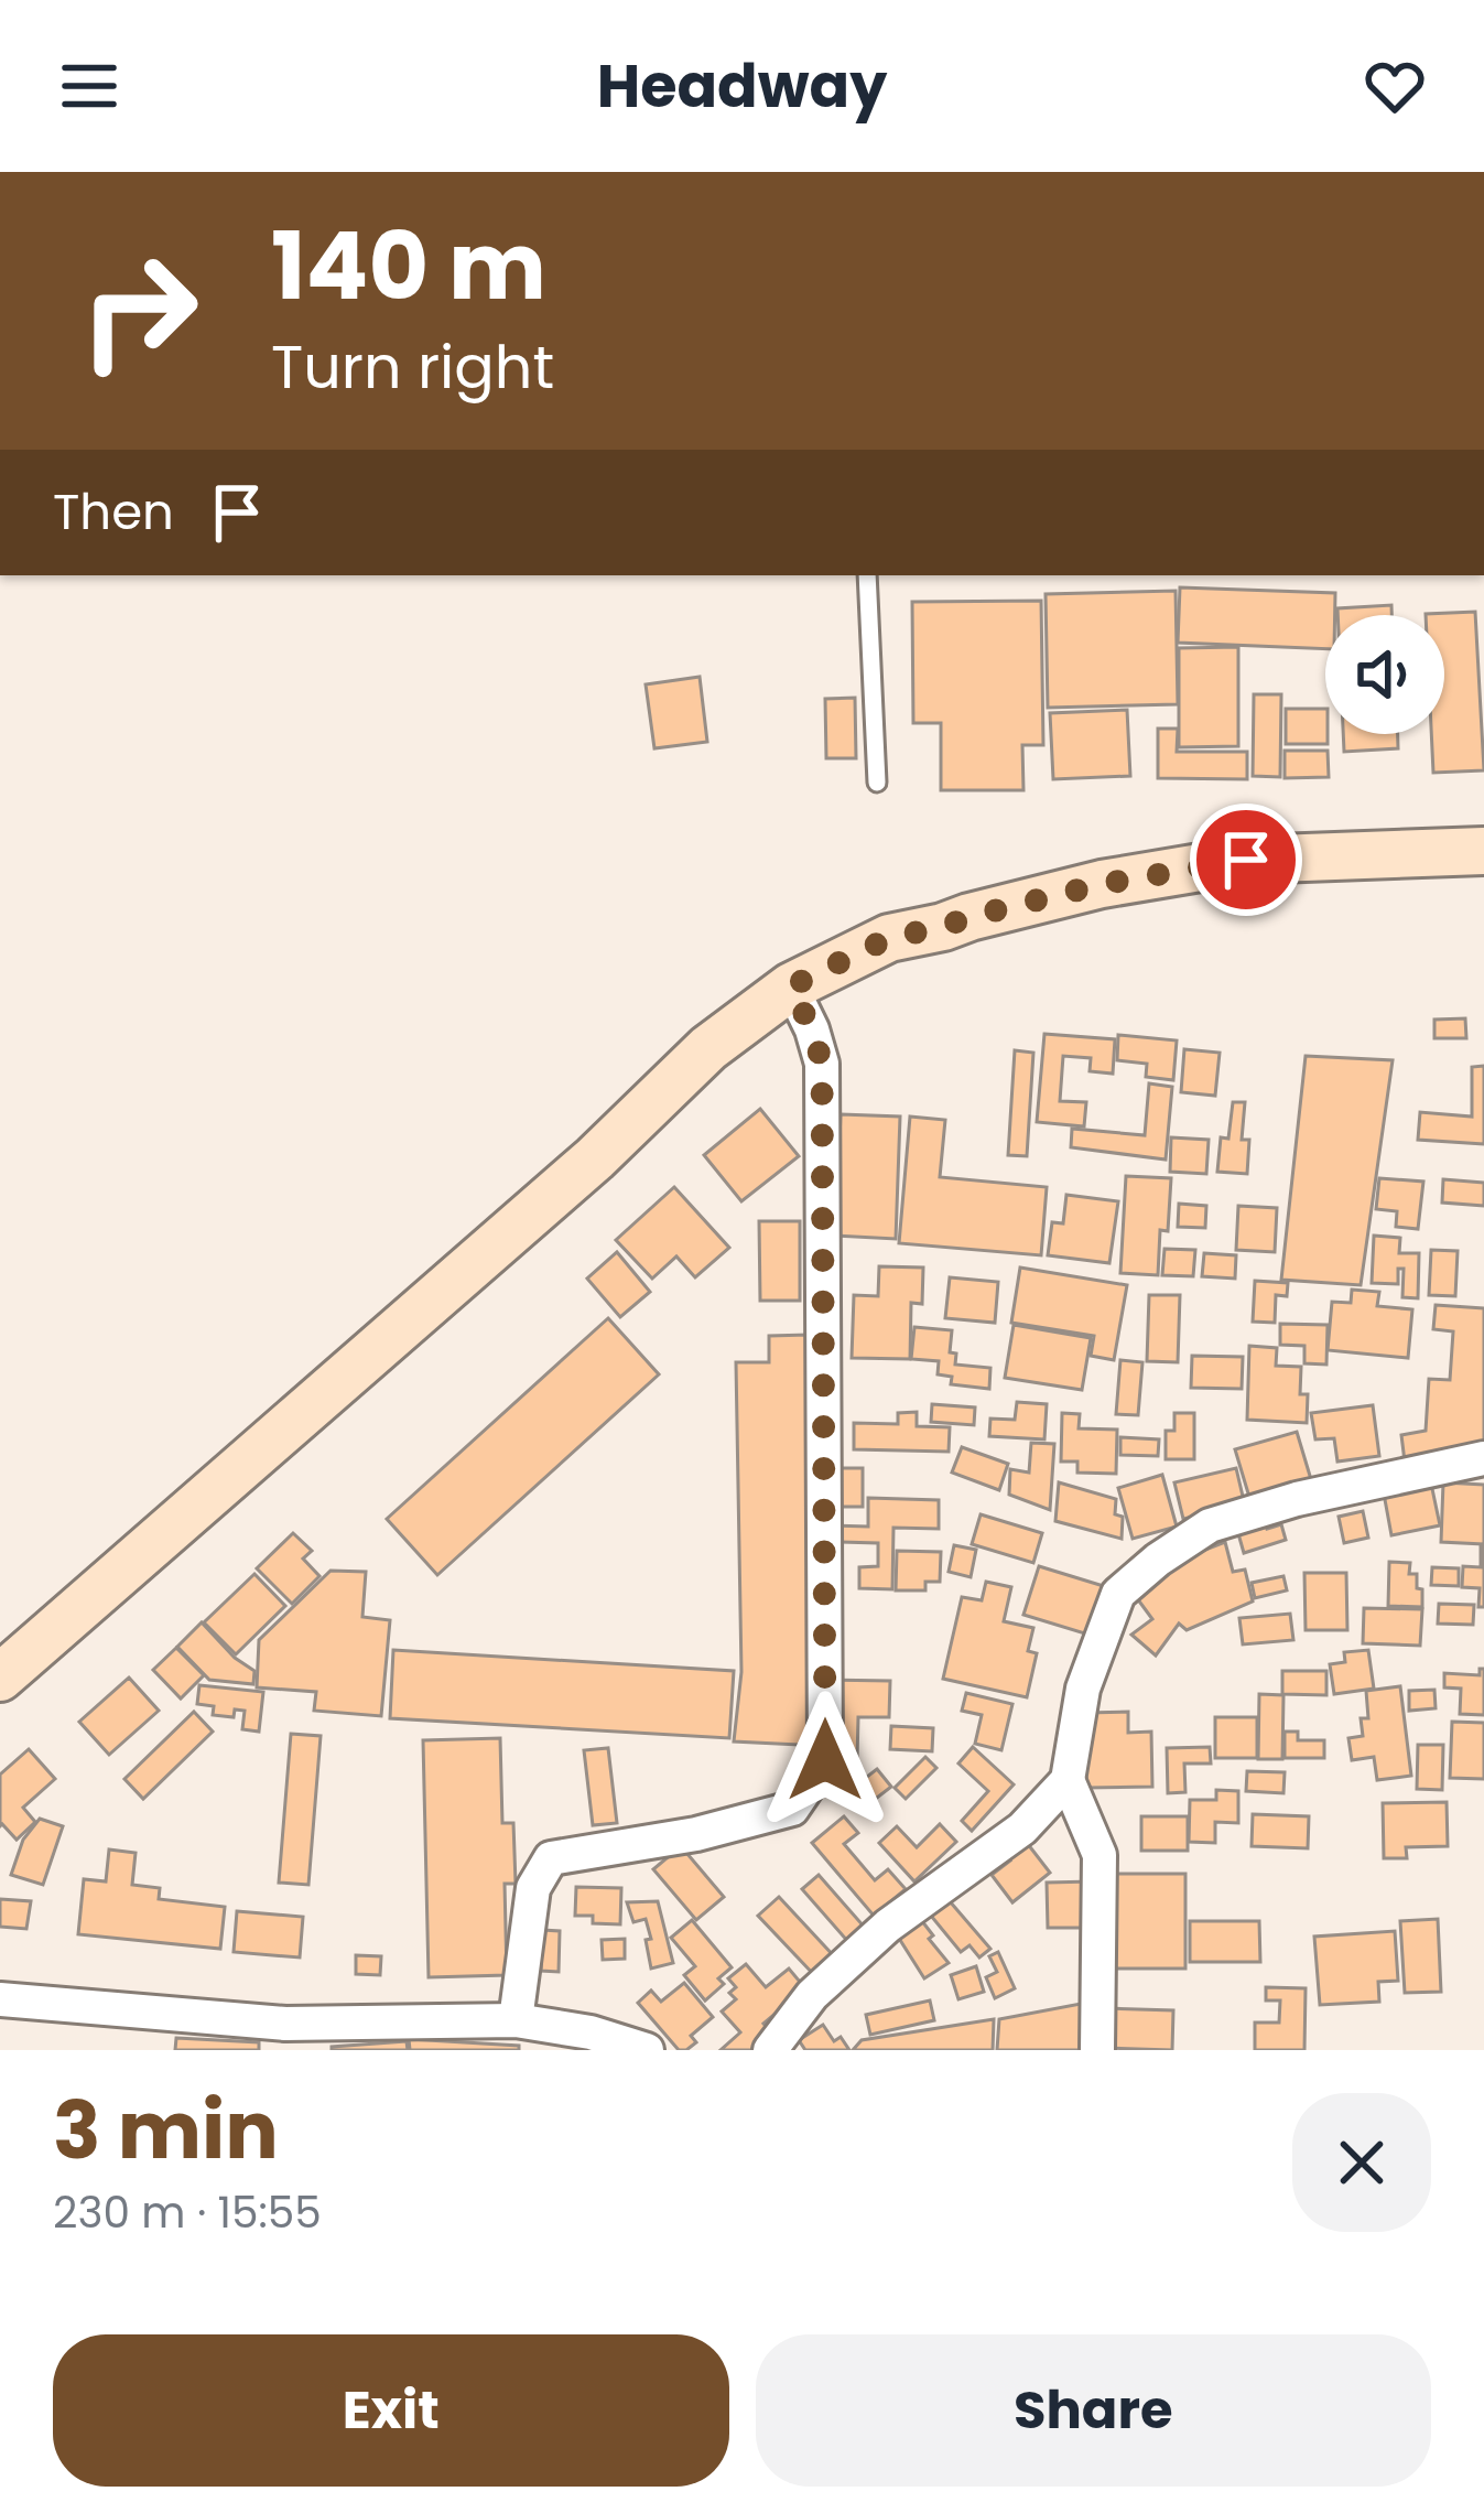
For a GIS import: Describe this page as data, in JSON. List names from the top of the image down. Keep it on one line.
{"page":{"header":"Headway","turn":["140 m","Turn right"],"then":"Then","heading":["3 min","230 m · 15:55"],"buttons":["Exit","Share"]}}
